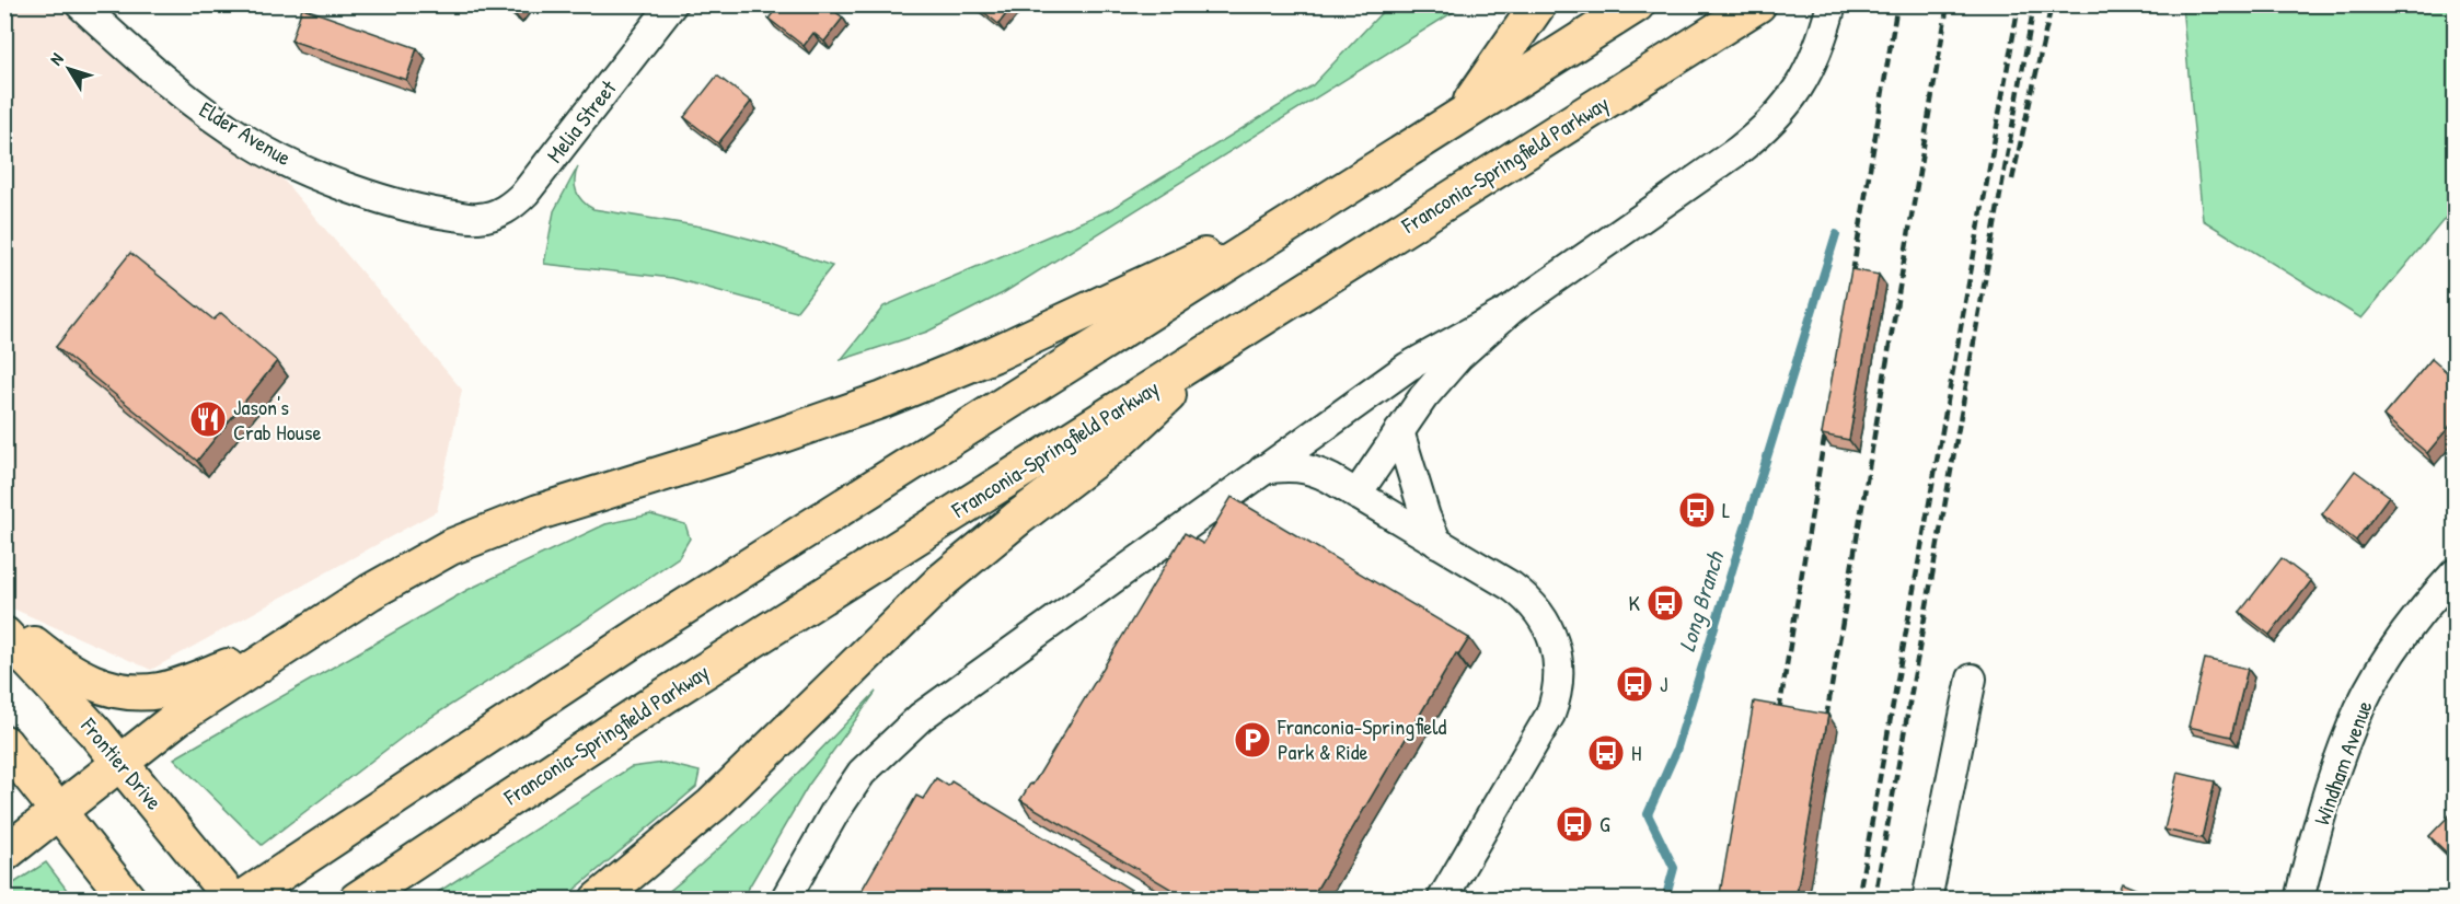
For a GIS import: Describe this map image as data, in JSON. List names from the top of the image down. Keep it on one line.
{"streets":{"main road":["Franconia-Springfield Parkway","Frontier Drive"],"street":["Melia Street","Elder Avenue","Windham Avenue"]},"crossings":[["Melia Street","Elder Avenue"]],"water":["Long Branch"],"places":{"restaurant":["Jason's Crab House"],"bus stop":["L","K","J","H","G"],"parking":["Franconia-Springfield Park & Ride"]},"north":"top left"}
